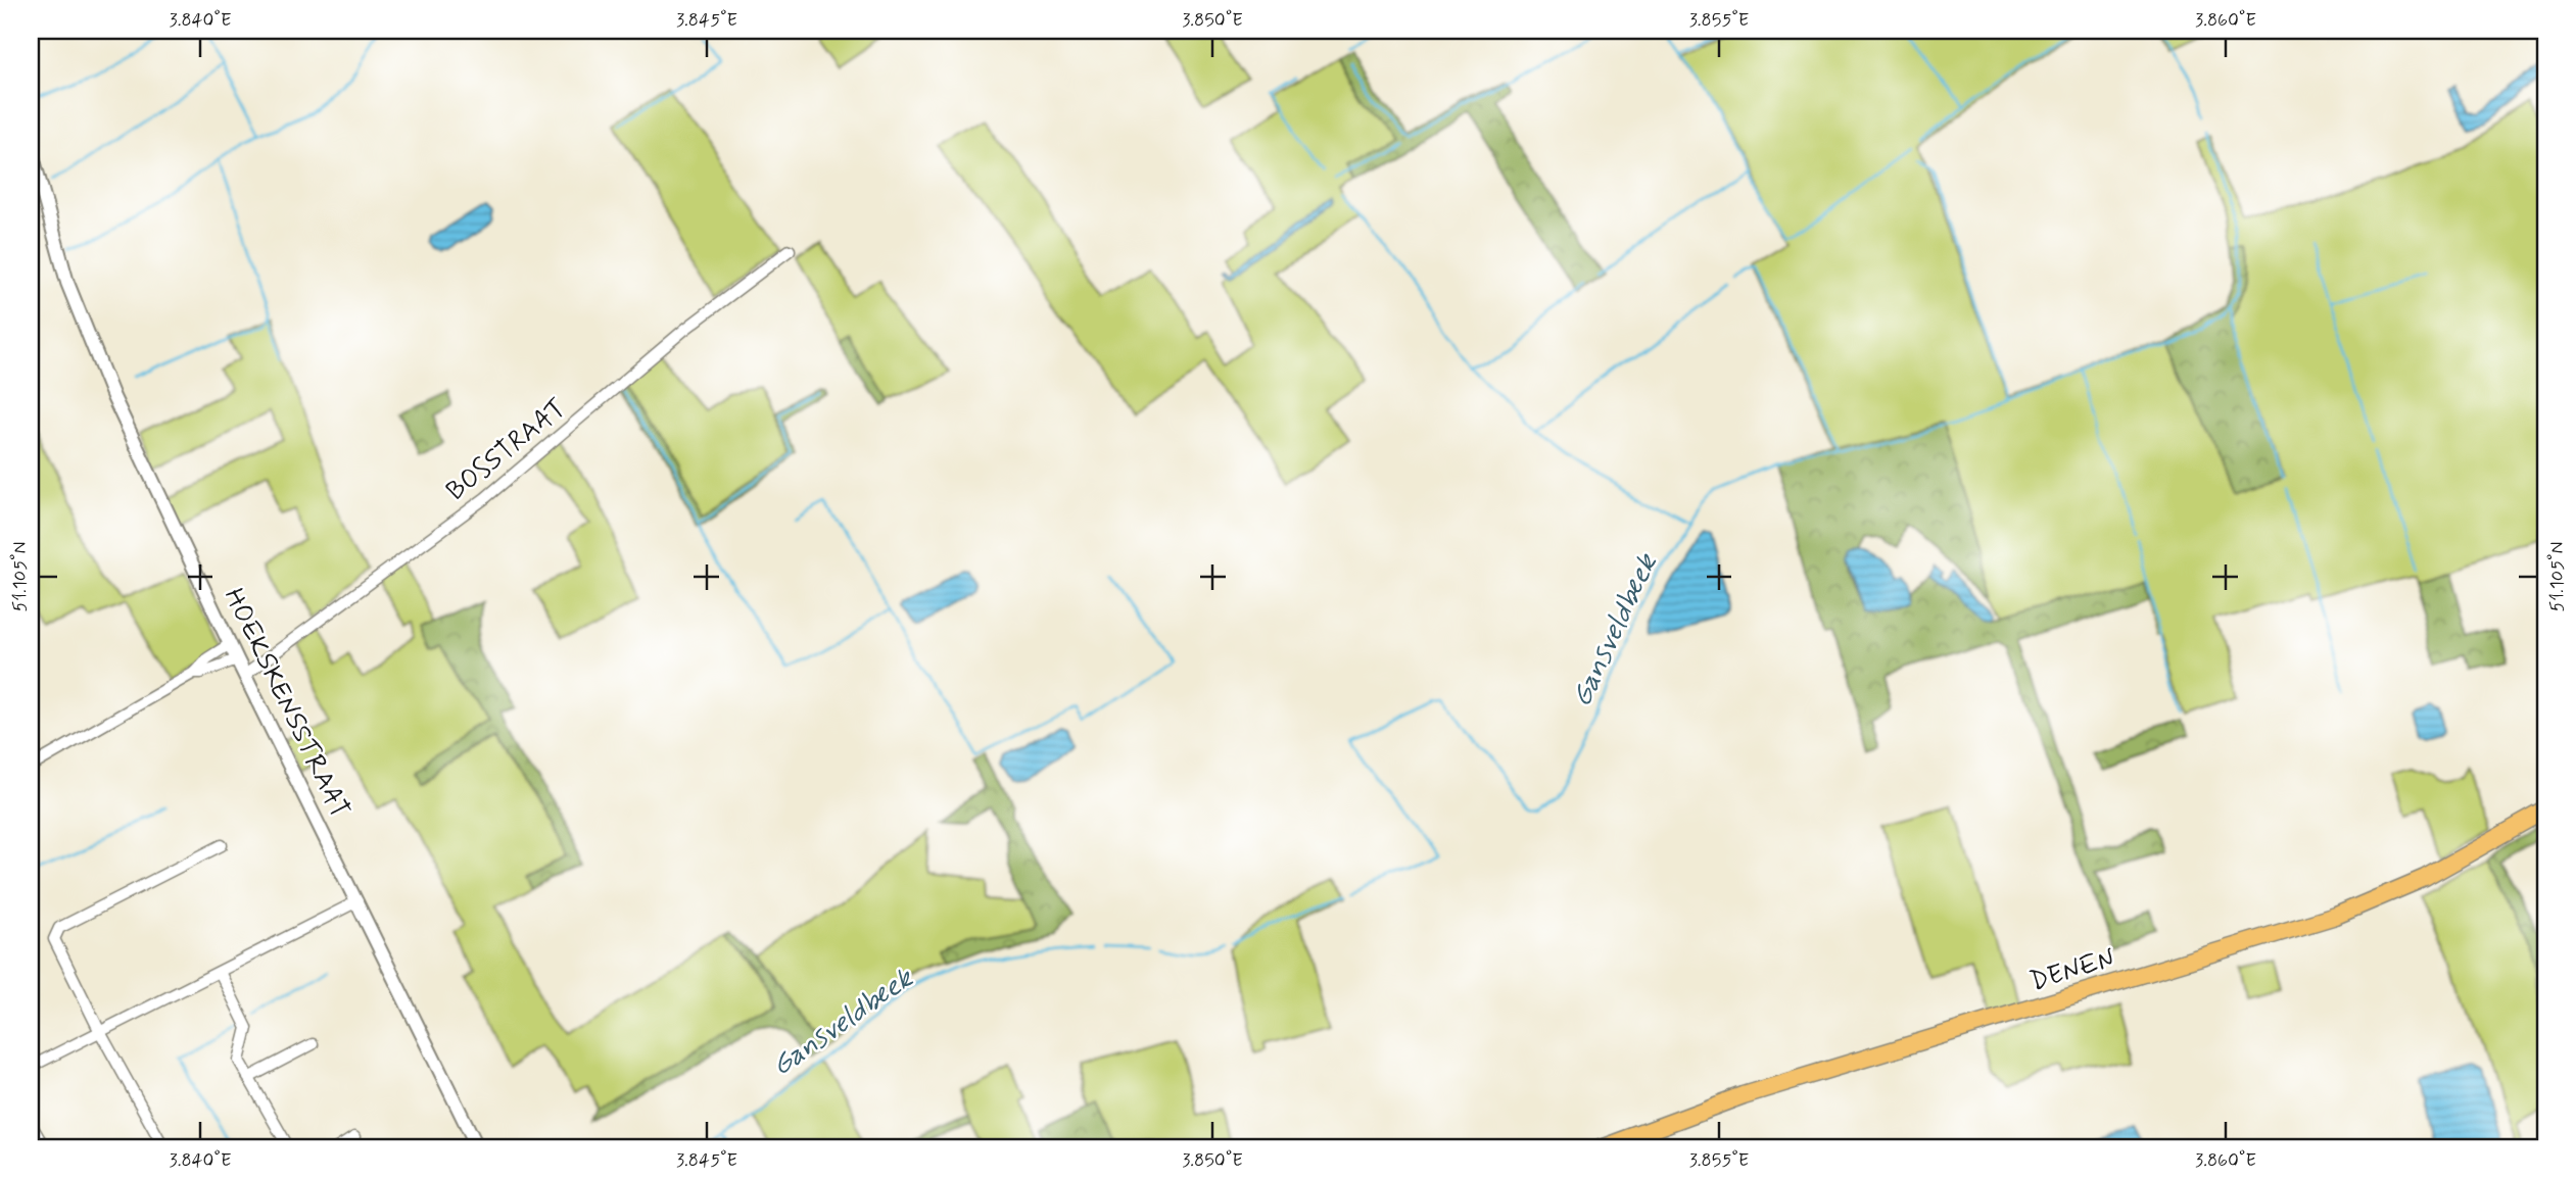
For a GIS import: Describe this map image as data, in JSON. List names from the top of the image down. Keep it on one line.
{"streets":{"main road":["DENEN"],"street":["BOSSTRAAT","HOEKSKENSSTRAAT"]},"crossings":[["BOSSTRAAT","HOEKSKENSSTRAAT"]],"water":["Gansveldbeek"],"coordinates":["3.840°E","3.845°E","3.850°E","3.855°E","3.860°E","51.105°N"]}
